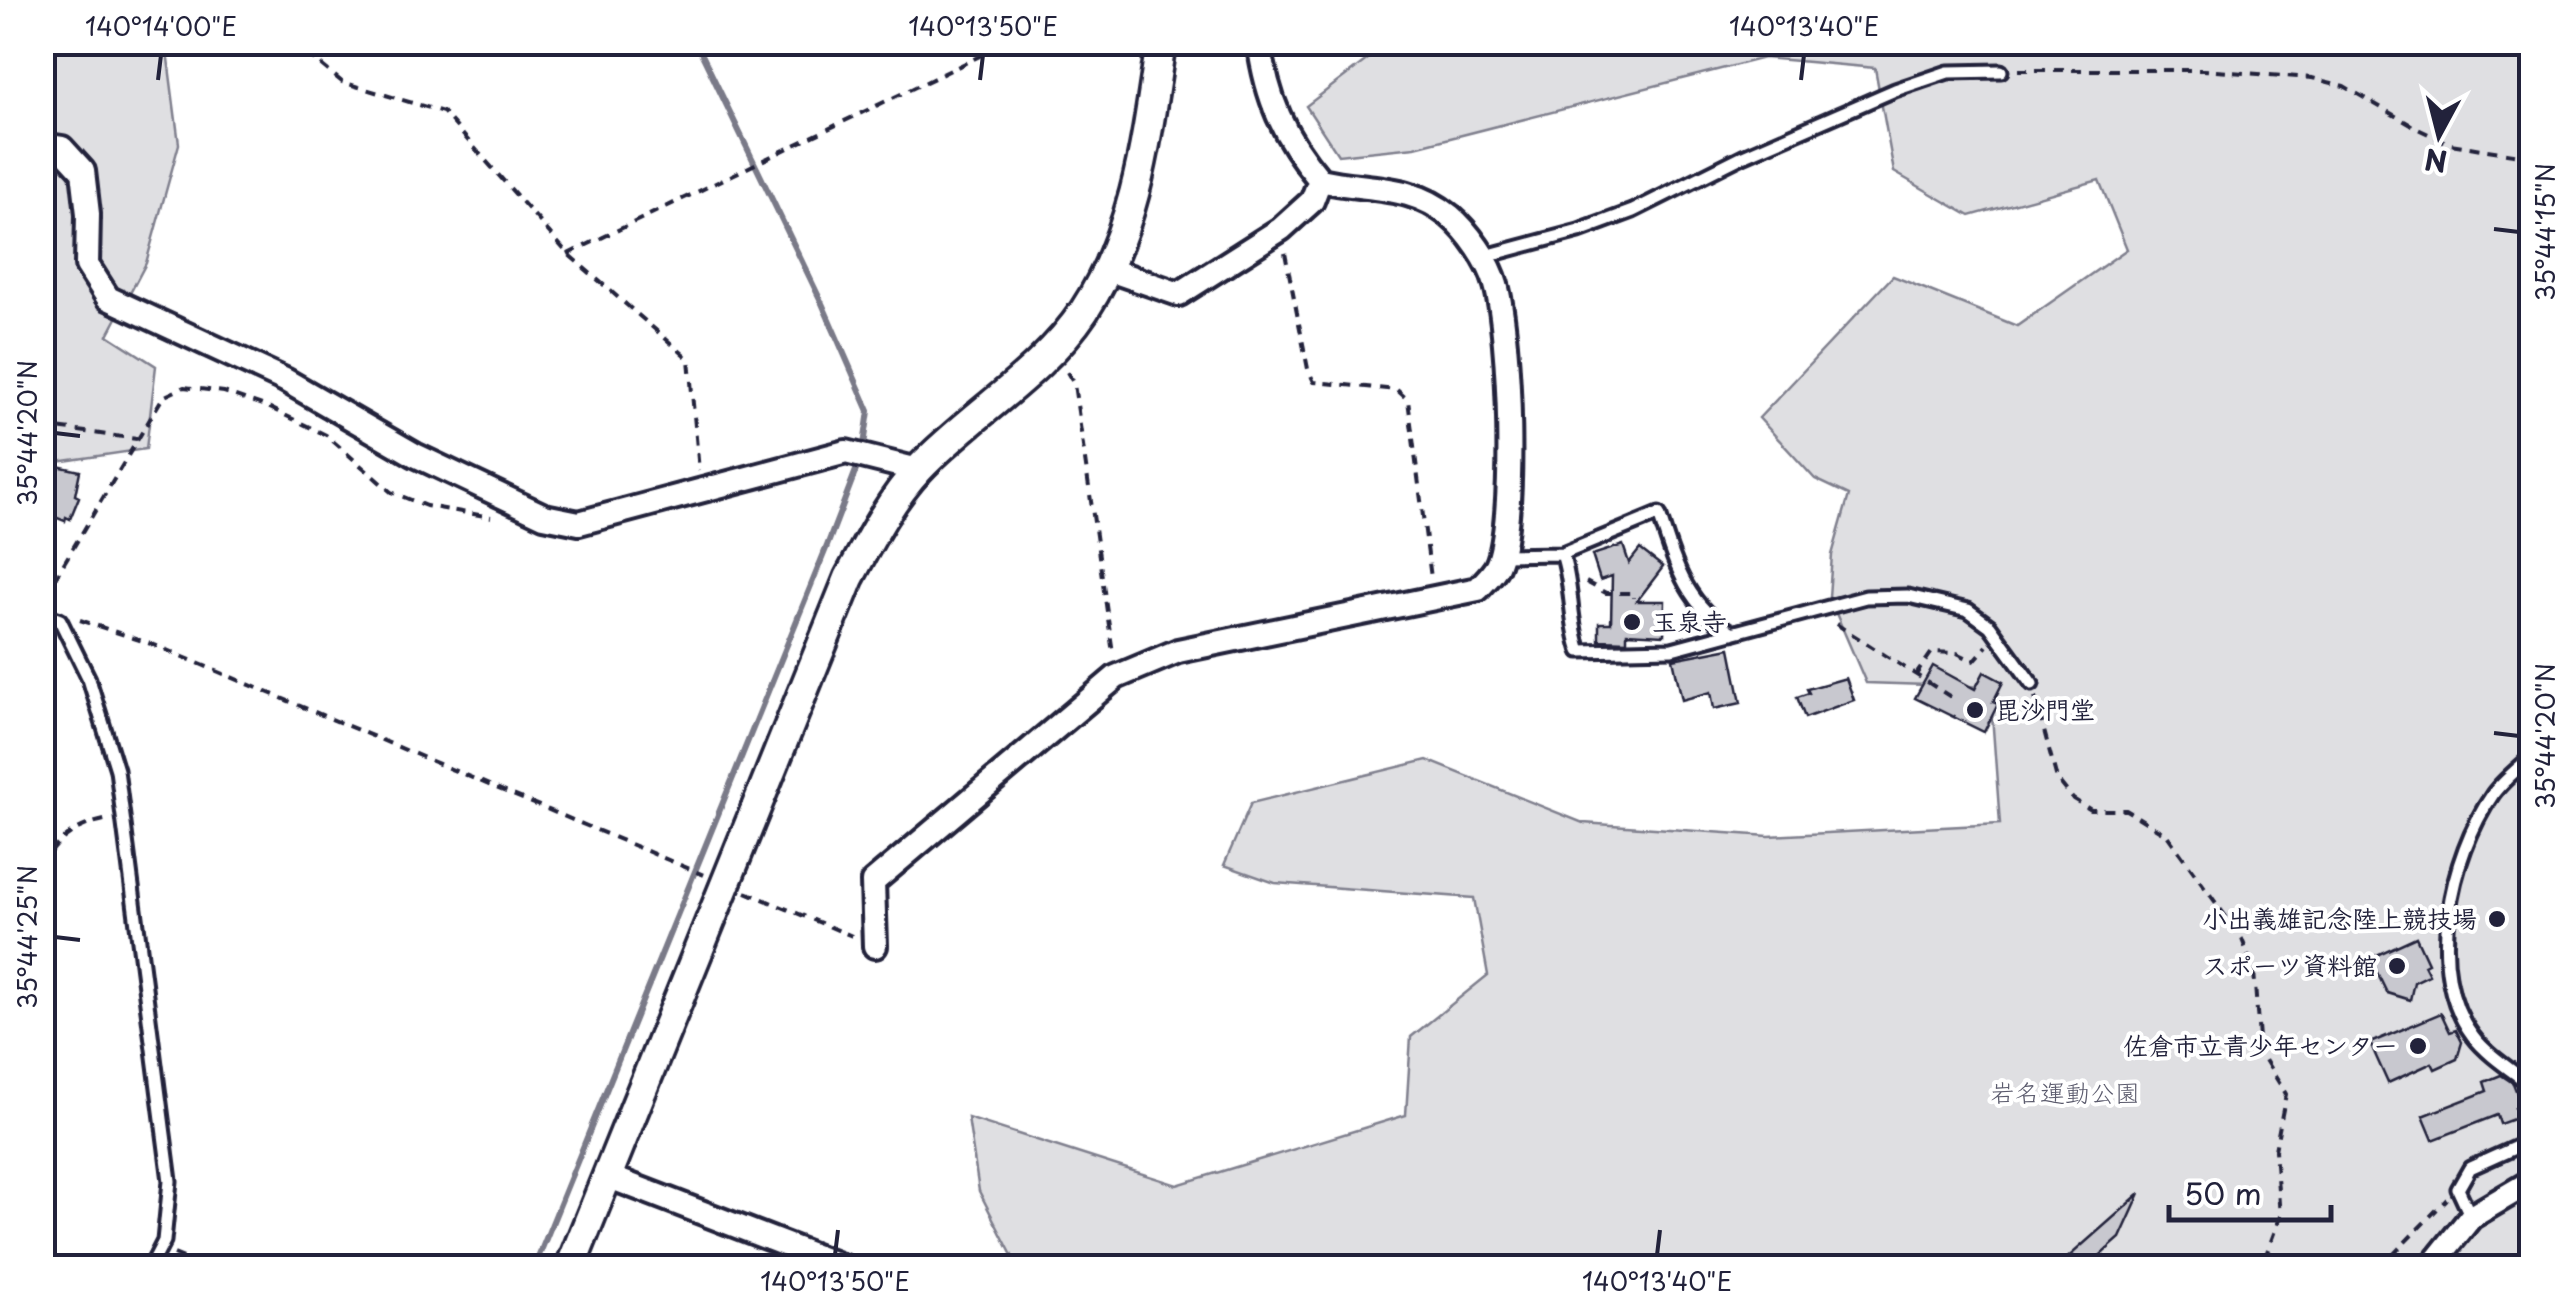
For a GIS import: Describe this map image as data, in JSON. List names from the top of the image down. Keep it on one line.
{"parks":["岩名運動公園"],"places":["玉泉寺","毘沙門堂","小出義雄記念陸上競技場","スポーツ資料館","佐倉市立青少年センター"],"scale_bar":"50 m","north":"bottom","coordinates":["140°14'00\"E","140°13'50\"E","140°13'40\"E","35°44'15\"N","35°44'20\"N","35°44'25\"N"]}
